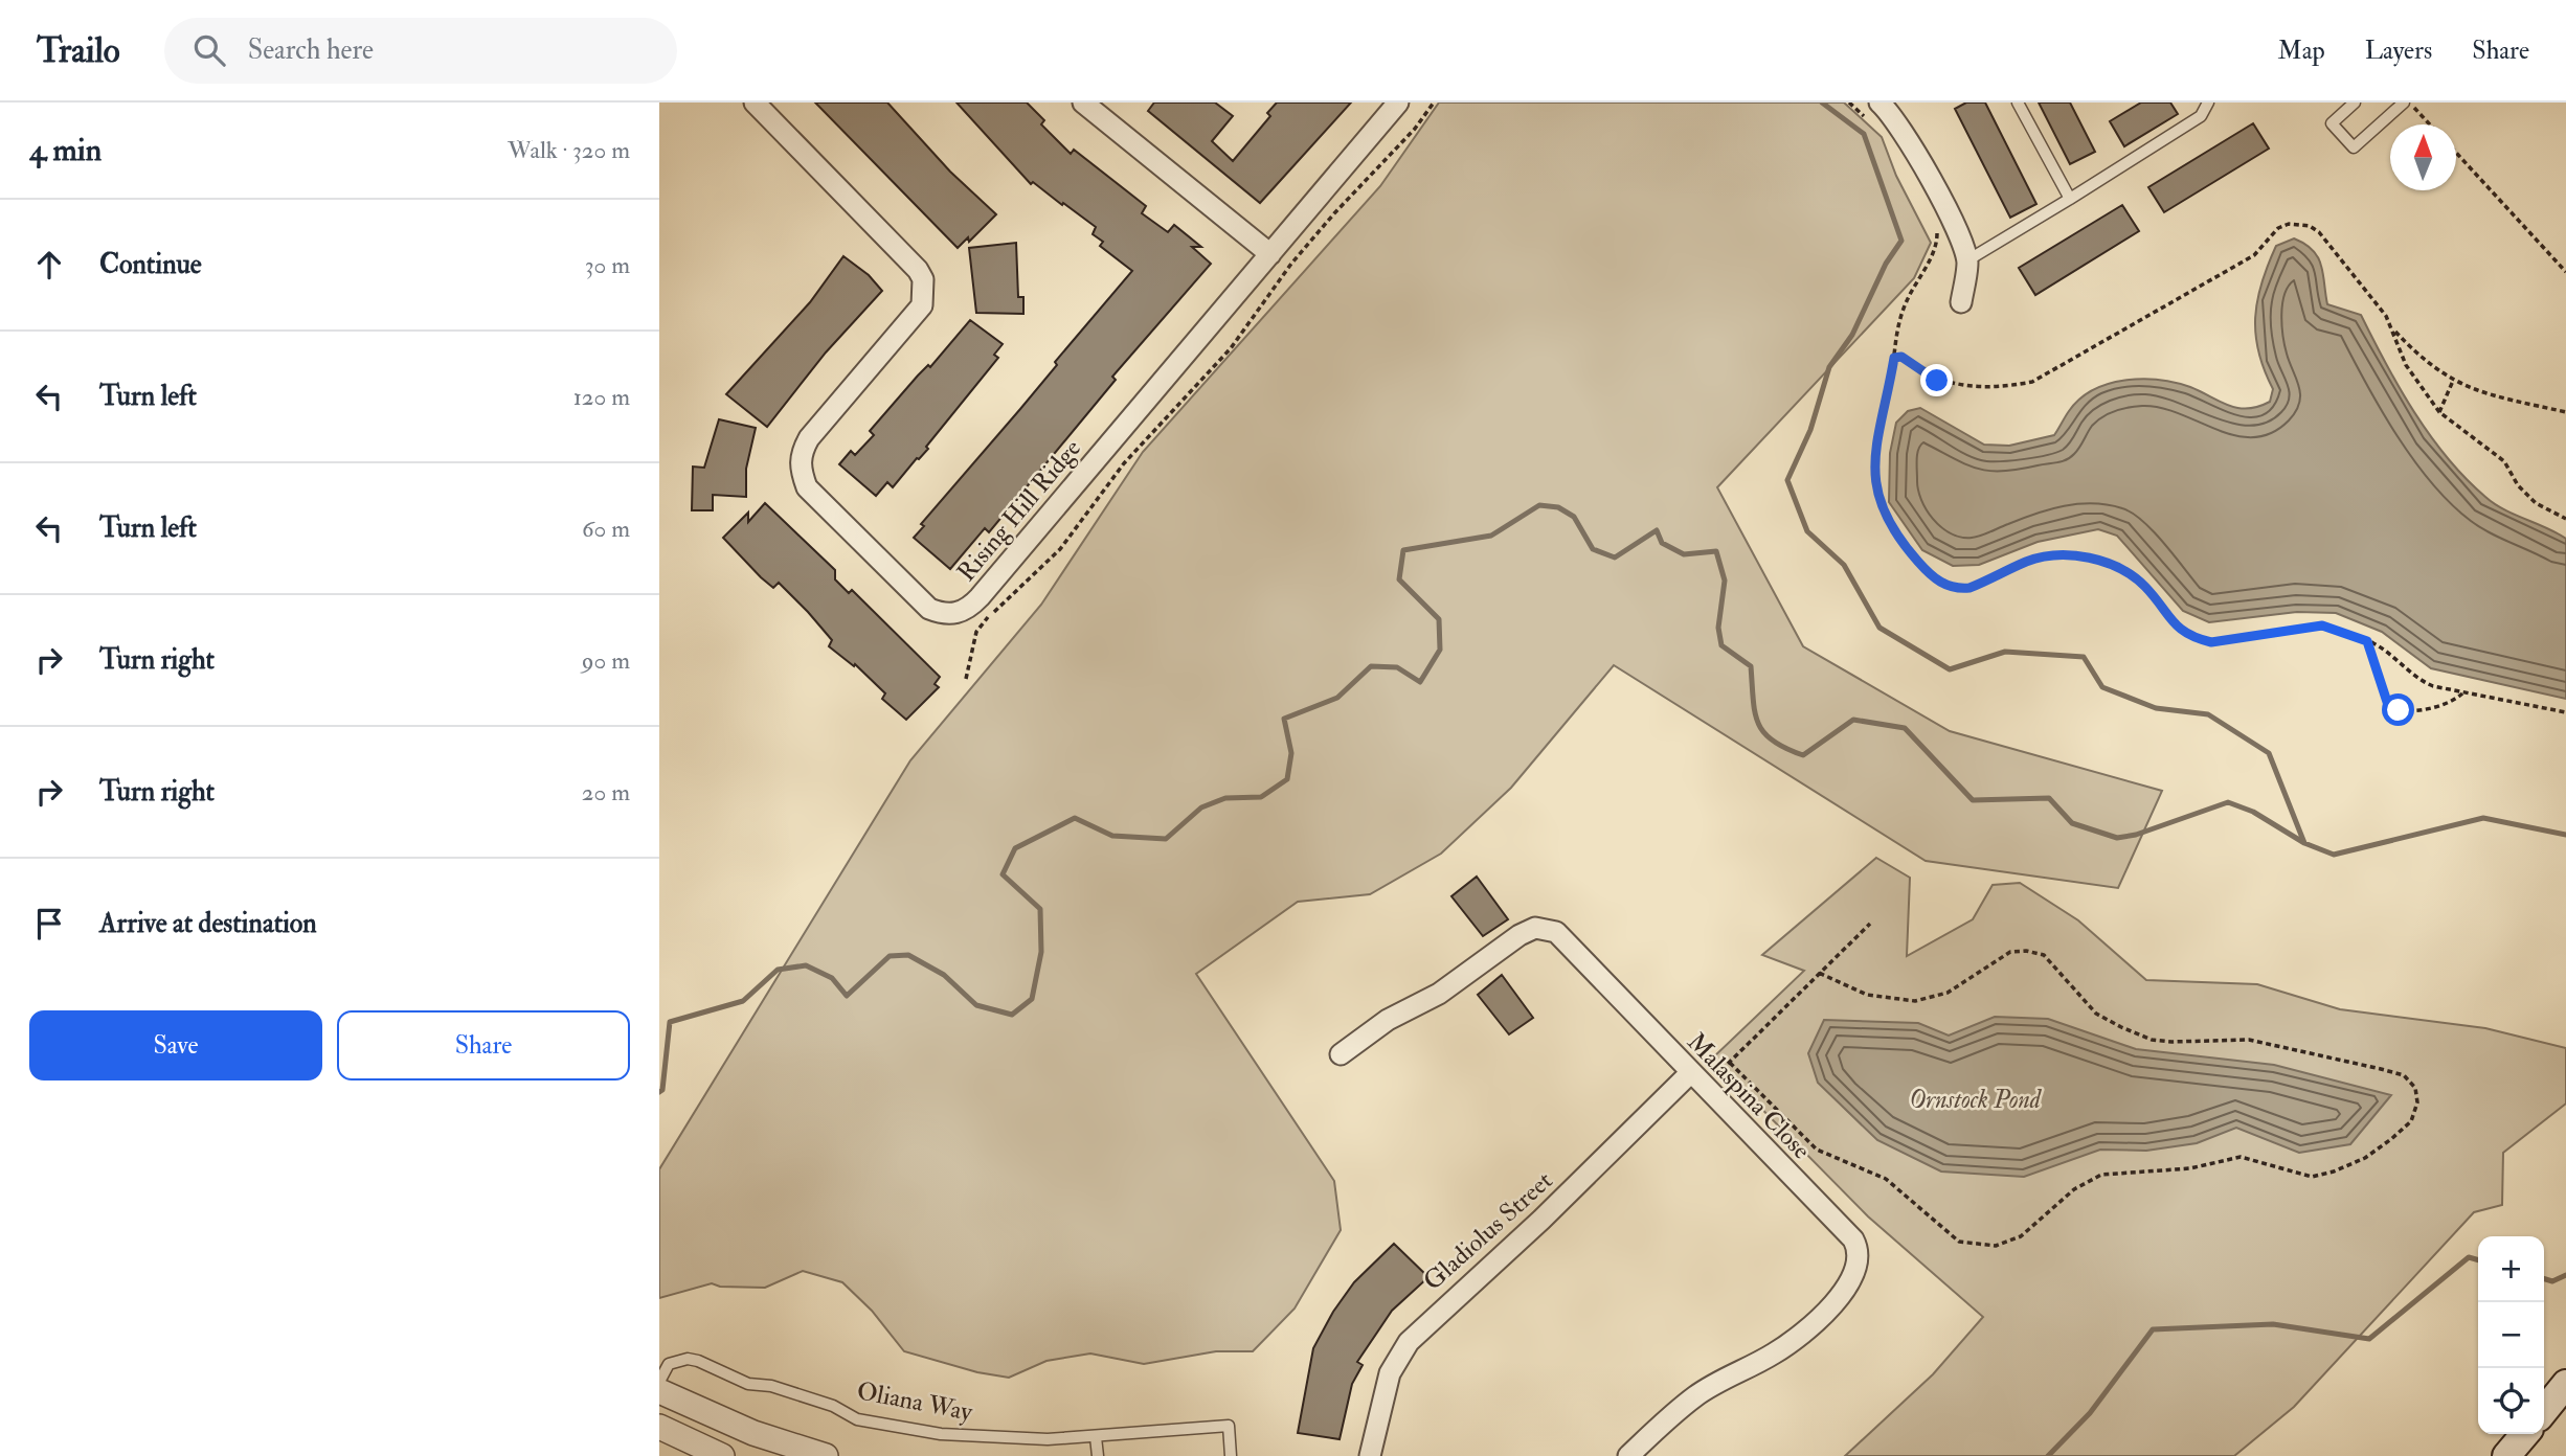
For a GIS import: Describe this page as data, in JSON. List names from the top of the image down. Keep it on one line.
{"streets":{"street":["Rising Hill Ridge","Malaspina Close","Gladiolus Street"],"lane":["Oliana Way"]},"crossings":[["Malaspina Close","Gladiolus Street"]],"parks":["Ornstock Pond"],"north":"top","page":{"header":"Trailo","search":"Search here","nav":["Map","Layers","Share"],"heading":["4 min","Walk · 320 m"],"list":[["Continue","30 m"],["Turn left","120 m"],["Turn left","60 m"],["Turn right","90 m"],["Turn right","20 m"],"Arrive at destination"],"buttons":["Save","Share"],"map_buttons":["+","−"]}}
